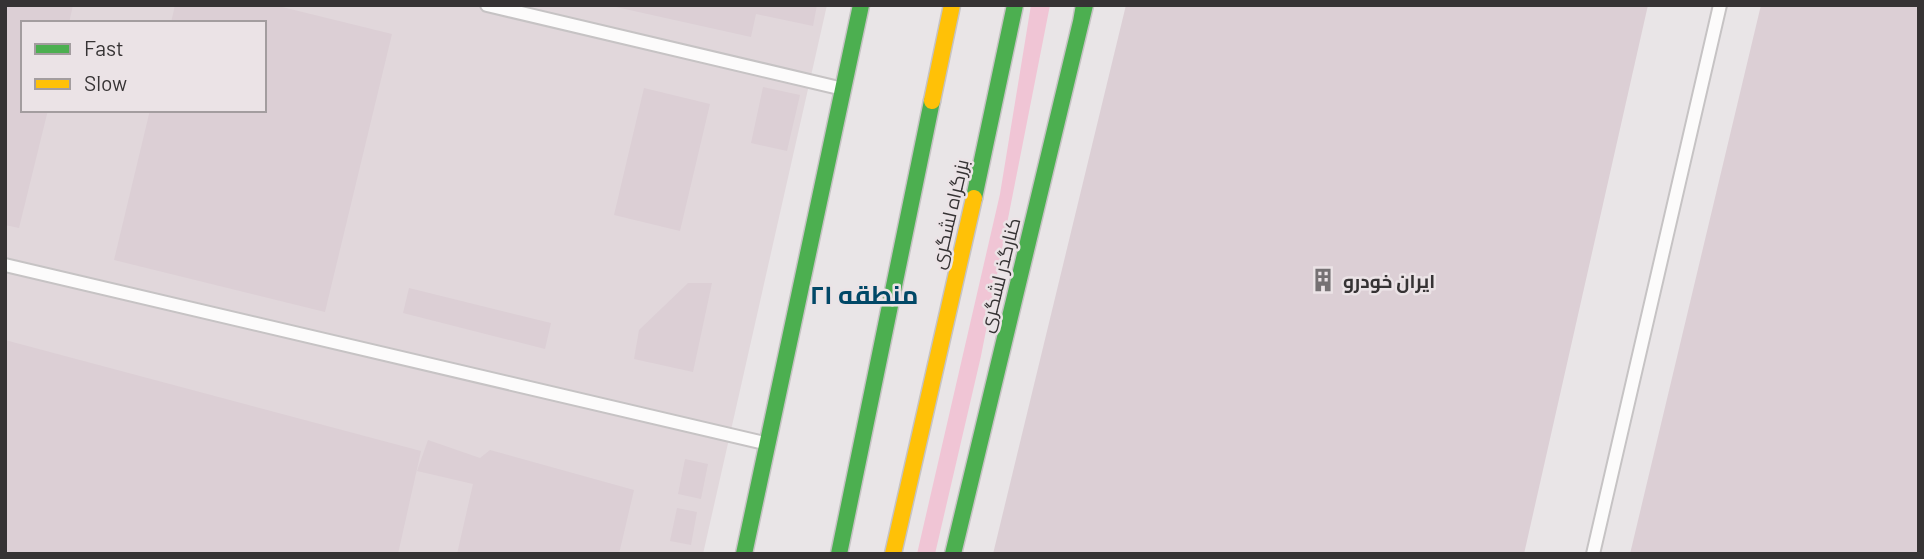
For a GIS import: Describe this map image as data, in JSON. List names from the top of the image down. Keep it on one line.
{"streets":{"main road":["بزرگراه لشگری","کنارگذر لشگری"]},"districts":["منطقه ۲۱"],"places":{"building":["ایران خودرو"]},"legend":["Fast","Slow"]}
